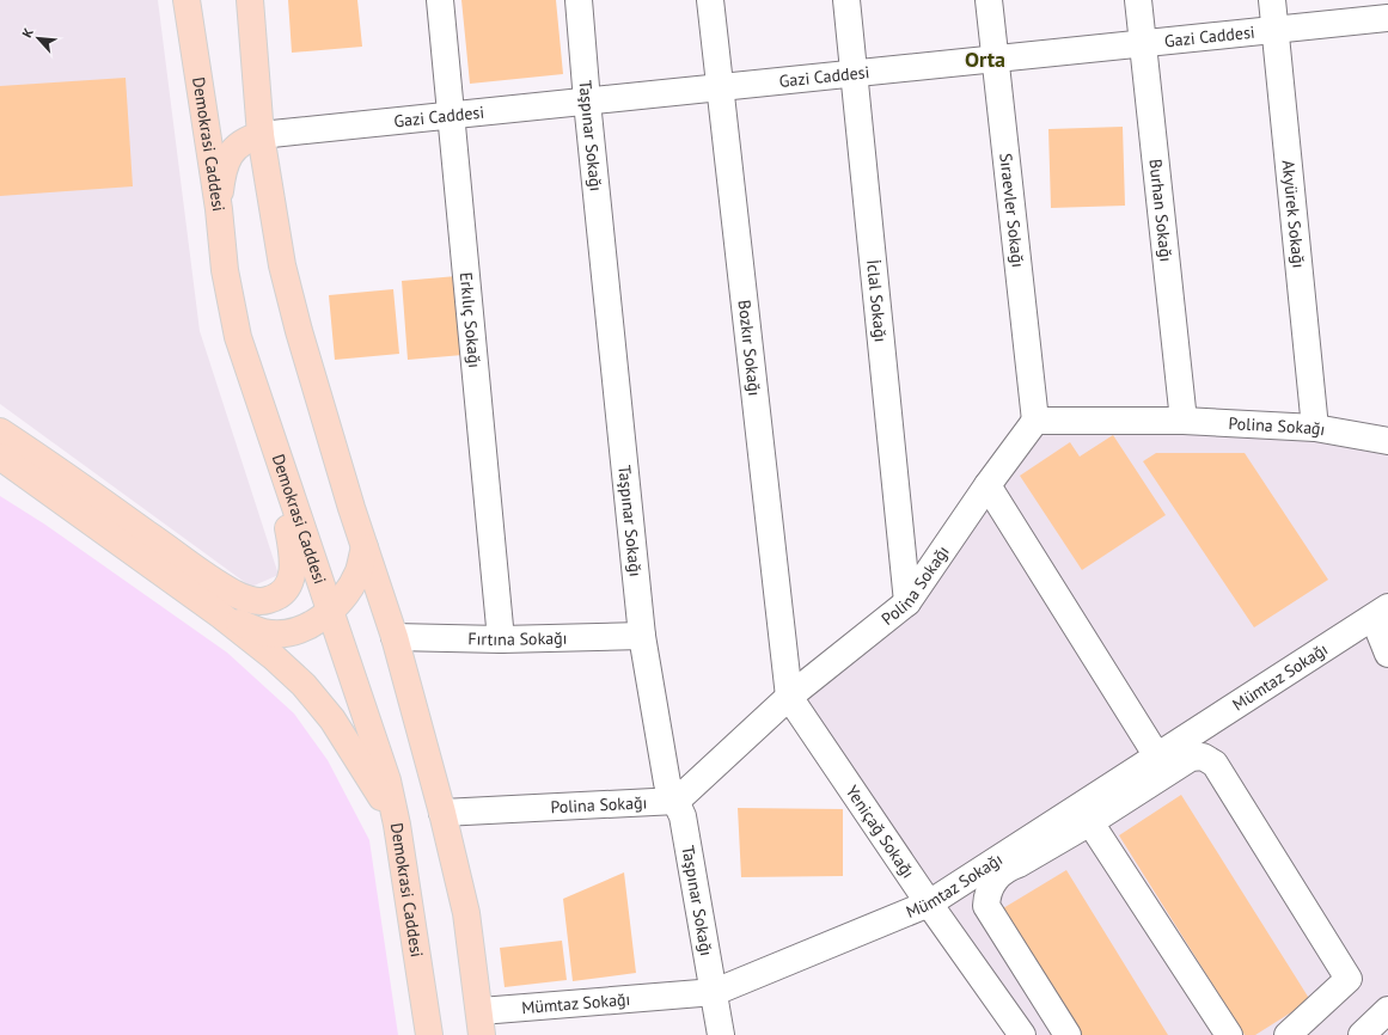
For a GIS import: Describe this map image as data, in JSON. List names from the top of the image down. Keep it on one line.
{"streets":{"main road":["Demokrasi Caddesi"],"street":["Gazi Caddesi","Taşpınar Sokağı","Sıraevler Sokağı","Burhan Sokağı","Akyürek Sokağı","İclal Sokağı","Erkılıç Sokağı","Bozkır Sokağı","Polina Sokağı","Fırtına Sokağı","Mümtaz Sokağı","Yeniçağ Sokağı"]},"crossings":[["Gazi Caddesi","Taşpınar Sokağı"],["Gazi Caddesi","Sıraevler Sokağı"],["Gazi Caddesi","Burhan Sokağı"],["Gazi Caddesi","Akyürek Sokağı"],["Gazi Caddesi","İclal Sokağı"],["Gazi Caddesi","Erkılıç Sokağı"],["Gazi Caddesi","Bozkır Sokağı"],["Taşpınar Sokağı","Polina Sokağı"],["Taşpınar Sokağı","Fırtına Sokağı"],["Taşpınar Sokağı","Mümtaz Sokağı"],["Sıraevler Sokağı","Polina Sokağı"],["Burhan Sokağı","Polina Sokağı"],["Akyürek Sokağı","Polina Sokağı"],["İclal Sokağı","Polina Sokağı"],["Erkılıç Sokağı","Fırtına Sokağı"],["Bozkır Sokağı","Polina Sokağı"],["Bozkır Sokağı","Yeniçağ Sokağı"],["Polina Sokağı","Yeniçağ Sokağı"],["Mümtaz Sokağı","Yeniçağ Sokağı"]],"districts":["Orta"],"north":"top left"}
